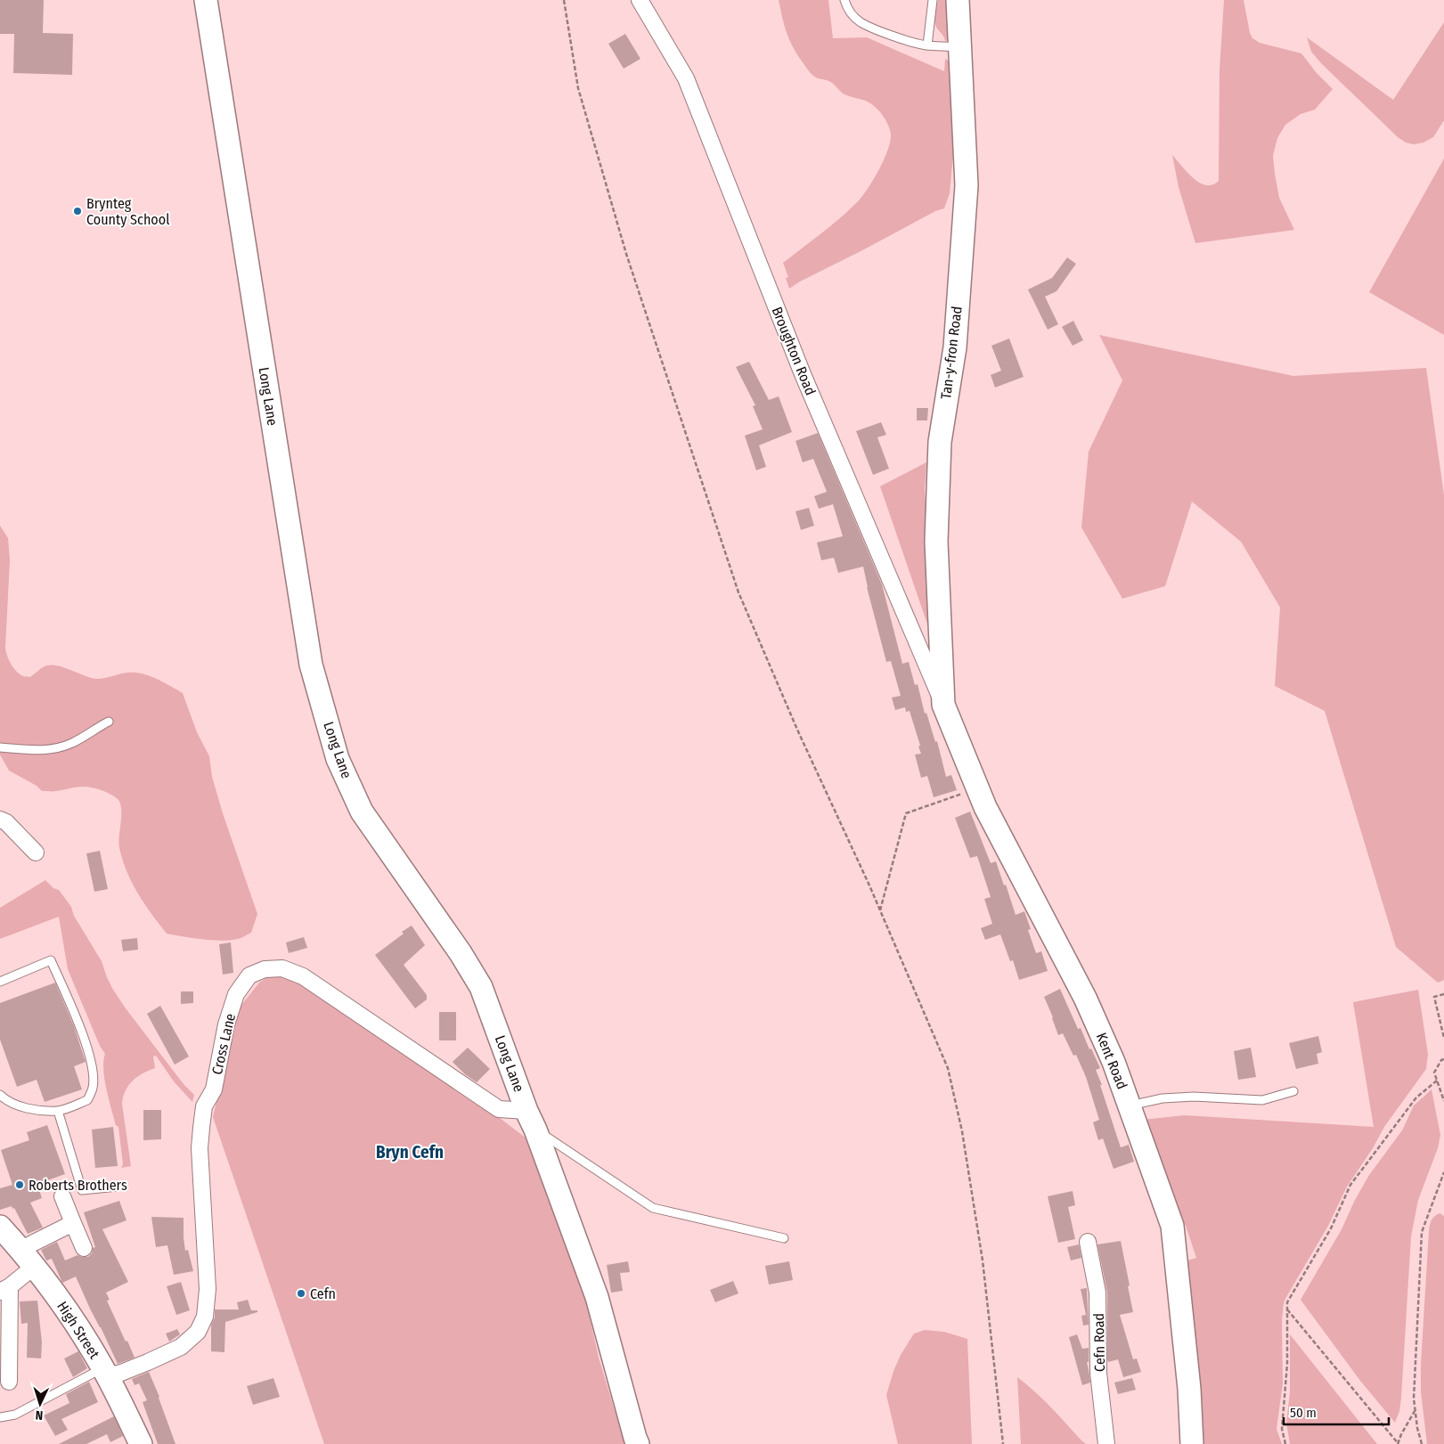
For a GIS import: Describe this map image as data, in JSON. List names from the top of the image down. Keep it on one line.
{"streets":{"main road":["Tan-y-fron Road","Long Lane","Kent Road","High Street"],"street":["Broughton Road","Cross Lane","Cefn Road"]},"crossings":[["Broughton Road","Tan-y-fron Road"],["Broughton Road","Kent Road"],["Tan-y-fron Road","Kent Road"],["Long Lane","Cross Lane"],["Cross Lane","High Street"]],"districts":["Bryn Cefn"],"places":["Brynteg County School","Roberts Brothers","Cefn"],"scale_bar":"50 m","north":"bottom"}
